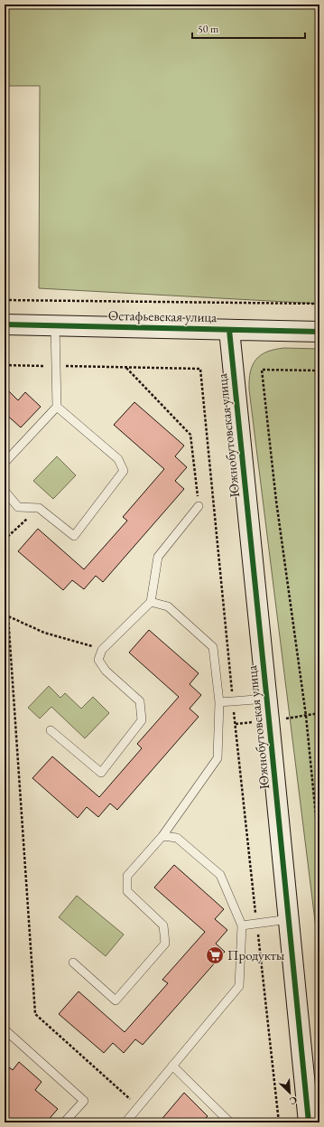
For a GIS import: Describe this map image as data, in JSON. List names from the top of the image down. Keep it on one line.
{"streets":{"street":["Остафьевская улица","Южнобутовская улица"]},"crossings":[["Остафьевская улица","Южнобутовская улица"]],"places":{"supermarket":["Продукты"]},"scale_bar":"50 m","north":"bottom right"}
